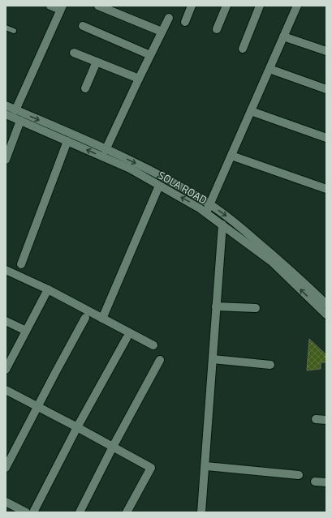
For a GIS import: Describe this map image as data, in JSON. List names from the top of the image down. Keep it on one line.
{"streets":{"street":["SOLA ROAD"]}}
